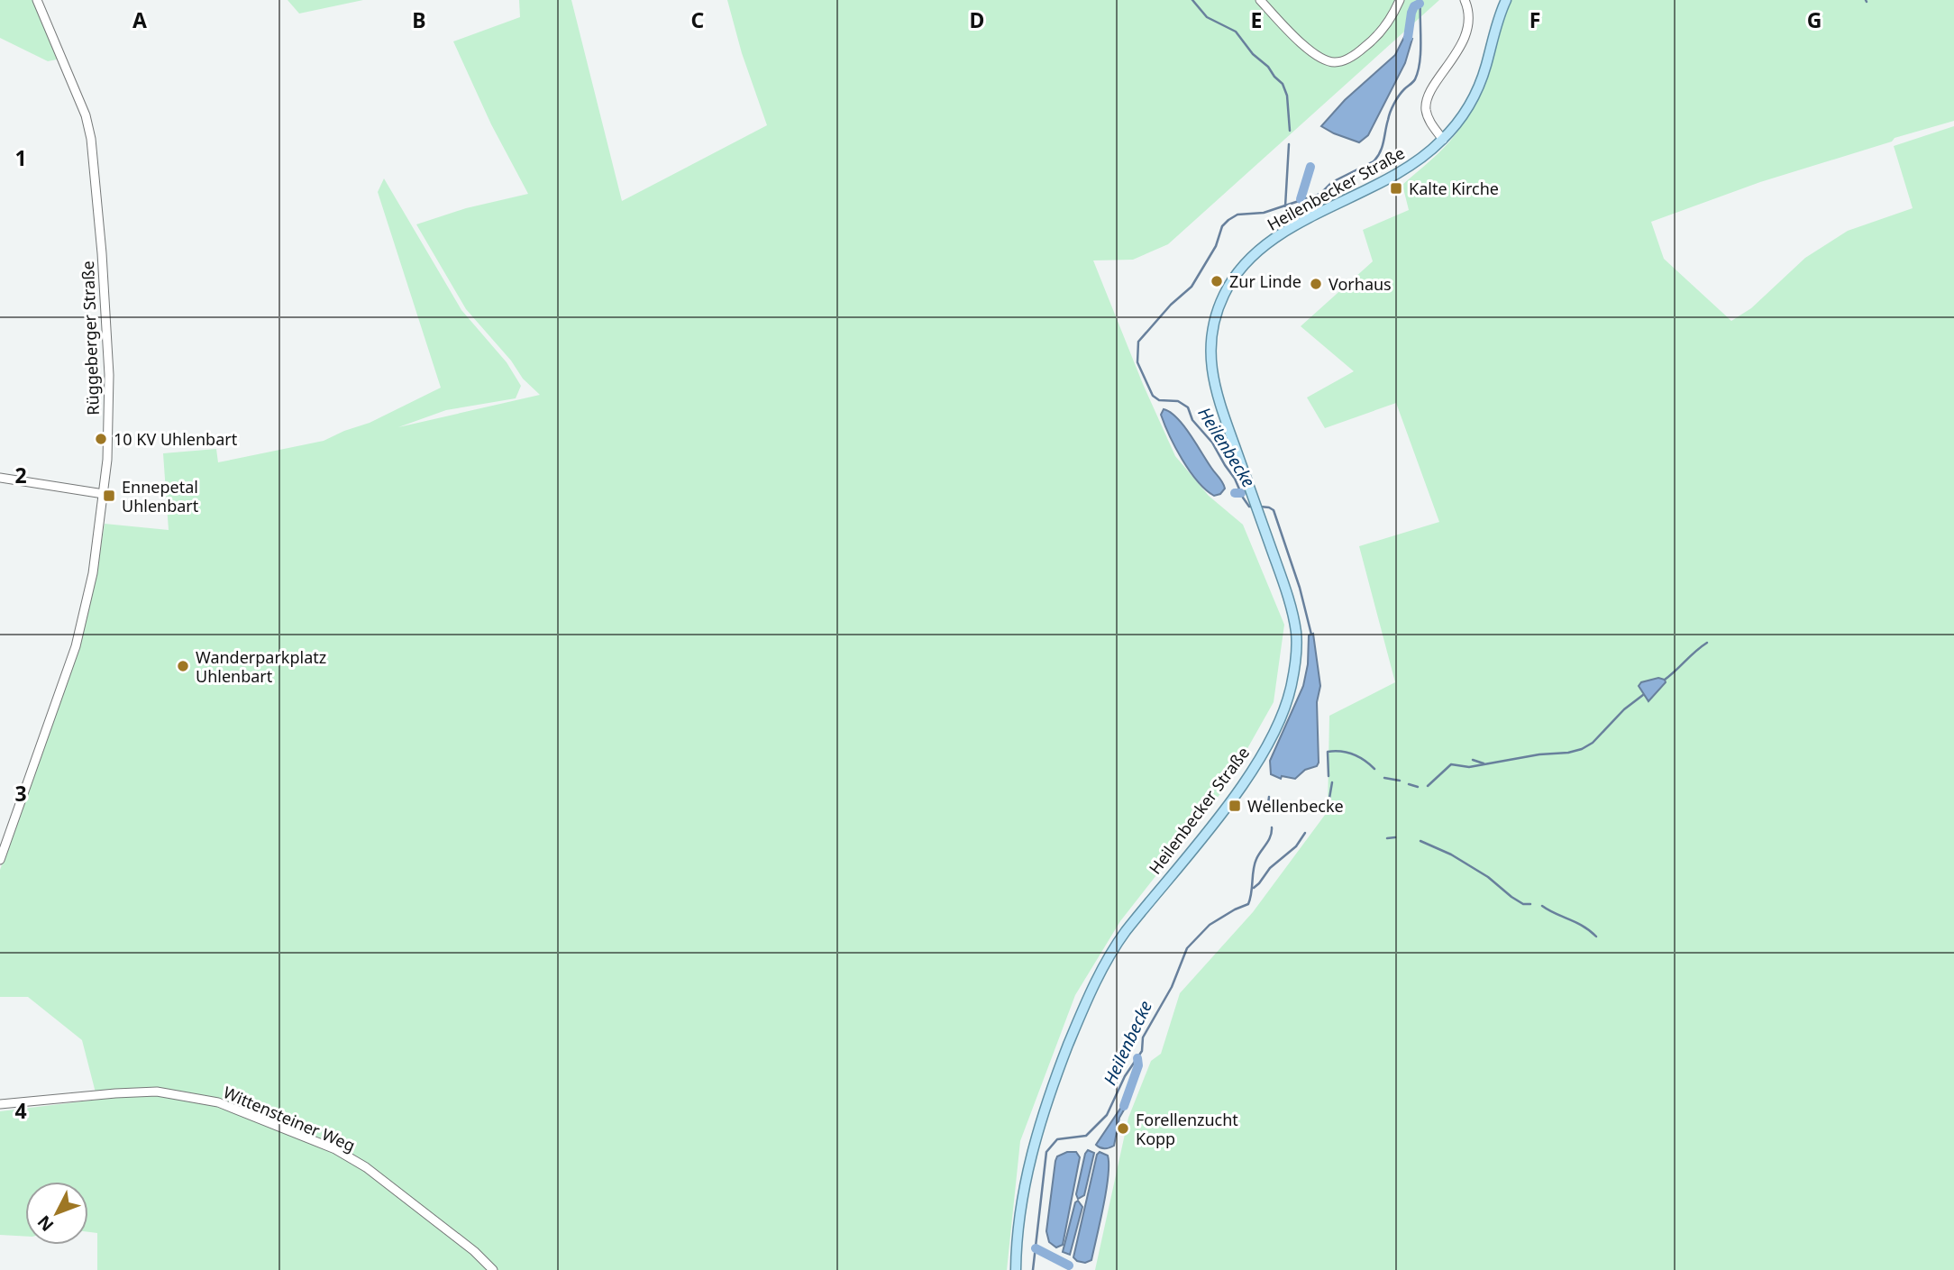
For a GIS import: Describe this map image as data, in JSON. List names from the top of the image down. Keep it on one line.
{"streets":{"main road":["Heilenbecker Straße"],"street":["Rüggeberger Straße","Wittensteiner Weg"]},"water":["Heilenbecke"],"places":{"transit":["Kalte Kirche","Ennepetal Uhlenbart","Wellenbecke"],"other":["Zur Linde","Vorhaus","10 KV Uhlenbart","Wanderparkplatz Uhlenbart","Forellenzucht Kopp"]},"north":"bottom left","grid":{"columns":["A","B","C","D","E","F","G"],"rows":["1","2","3","4"]}}
